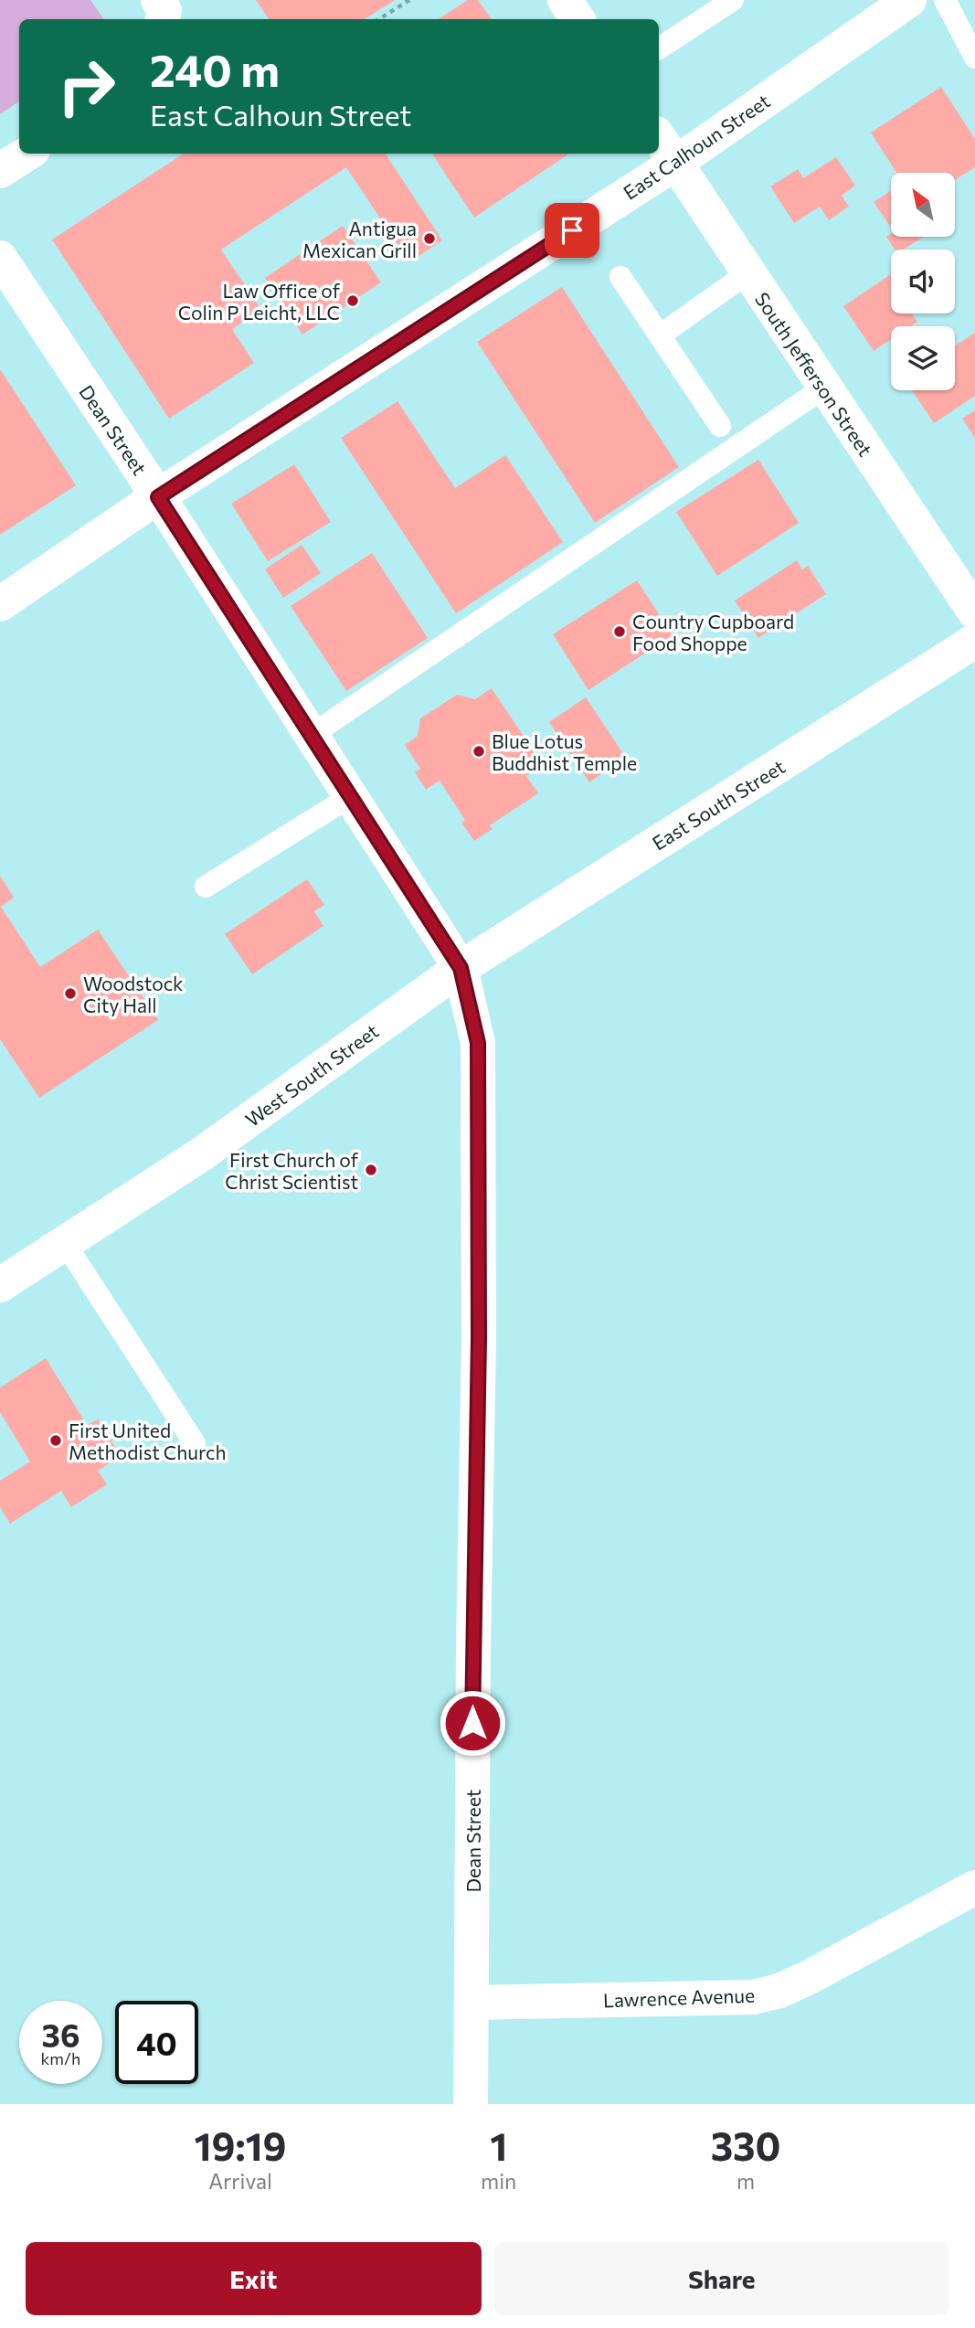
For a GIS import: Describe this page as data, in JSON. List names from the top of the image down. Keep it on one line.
{"streets":{"street":["East Calhoun Street","South Jefferson Street","Dean Street","East South Street","West South Street","Lawrence Avenue"]},"crossings":[["East Calhoun Street","South Jefferson Street"],["East Calhoun Street","Dean Street"],["Dean Street","East South Street"],["Dean Street","West South Street"],["Dean Street","Lawrence Avenue"],["East South Street","West South Street"]],"places":["Antigua Mexican Grill","Law Office of Colin P Leicht, LLC","Country Cupboard Food Shoppe","Blue Lotus Buddhist Temple","Woodstock City Hall","First Church of Christ Scientist","First United Methodist Church"],"north":"top left","page":{"turn":["240 m","East Calhoun Street"],"speed":"36 km/h","limit":"40","eta":["19:19","Arrival","1","min","330","m"],"buttons":["Exit","Share"]}}
